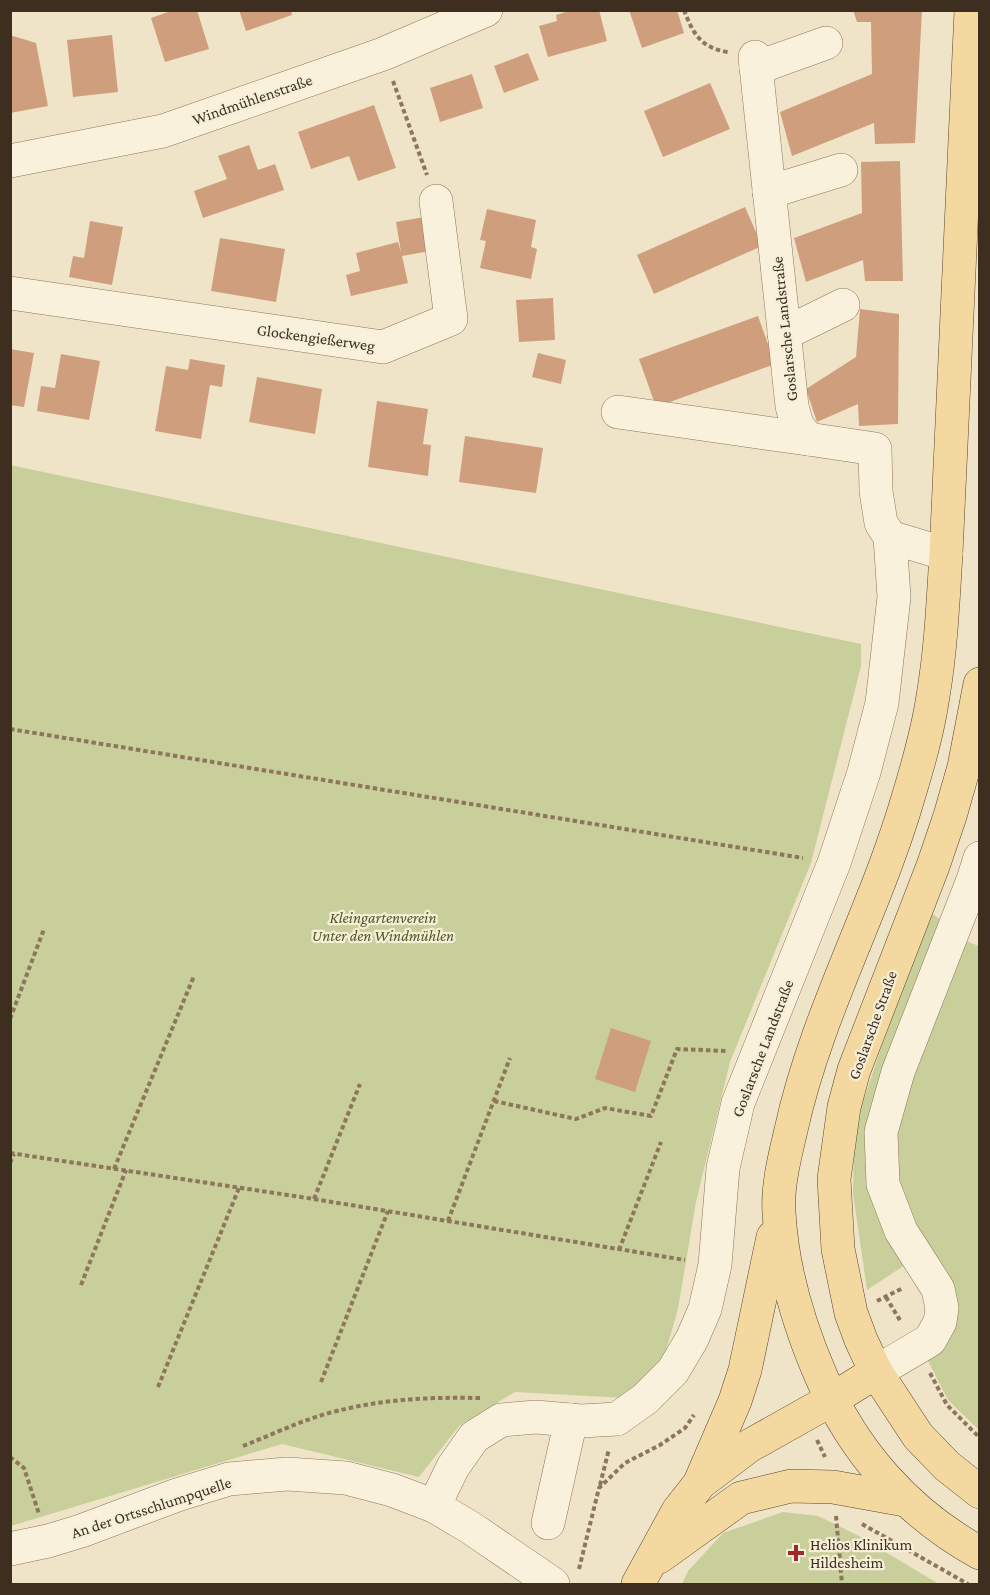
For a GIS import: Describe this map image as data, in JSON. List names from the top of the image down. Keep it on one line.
{"streets":{"main road":["Goslarsche Straße"],"street":["Windmühlenstraße","Goslarsche Landstraße","Glockengießerweg","An der Ortsschlumpquelle"]},"parks":["Kleingartenverein Unter den Windmühlen"],"places":{"health":["Helios Klinikum Hildesheim"]}}
